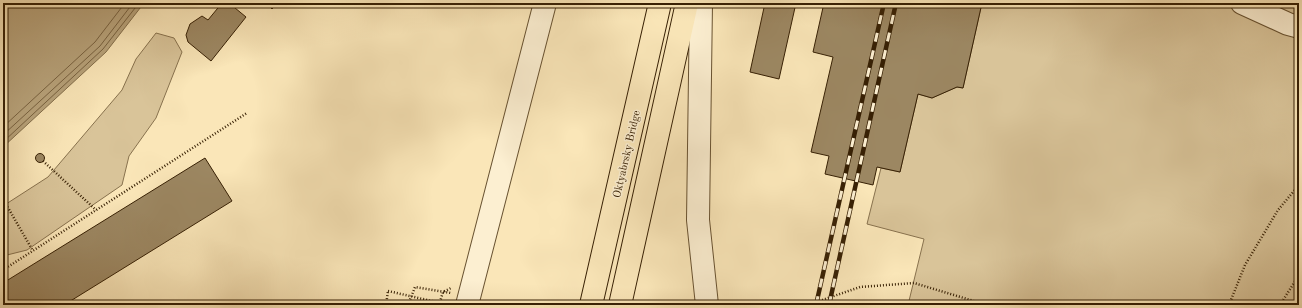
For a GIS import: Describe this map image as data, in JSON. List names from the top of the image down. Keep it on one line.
{"streets":{"main road":["Oktyabrsky Bridge"]}}
